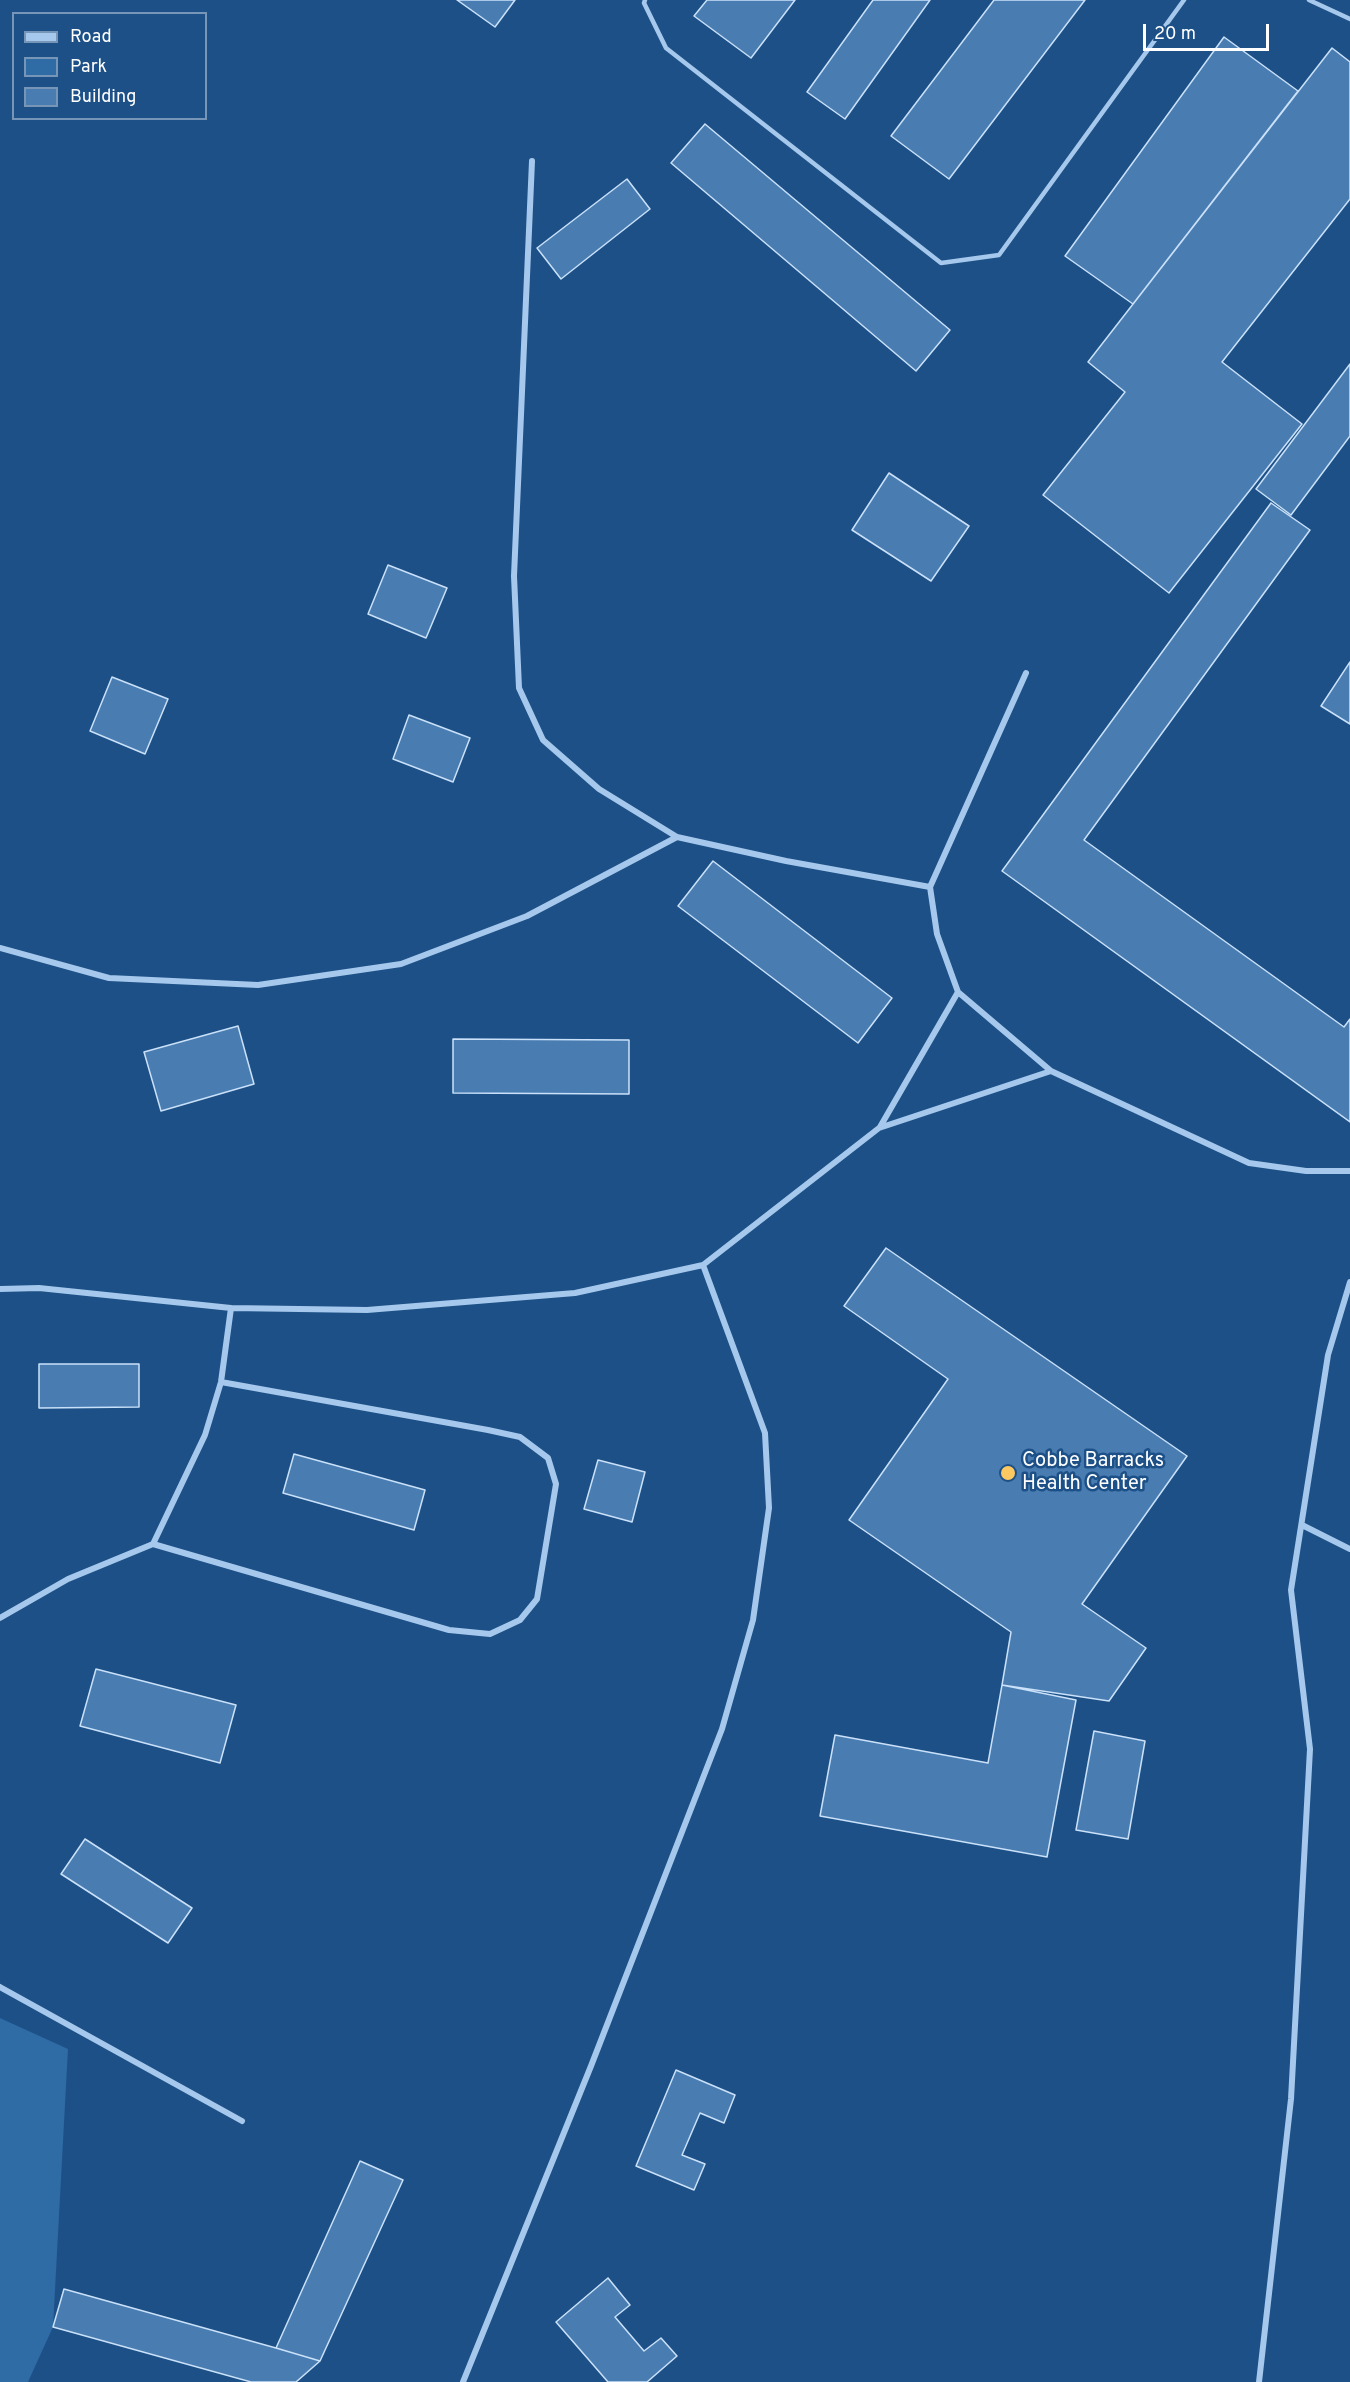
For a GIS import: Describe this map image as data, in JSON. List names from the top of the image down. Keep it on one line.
{"places":["Cobbe Barracks Health Center"],"legend":["Road","Park","Building"],"scale_bar":"20 m"}
